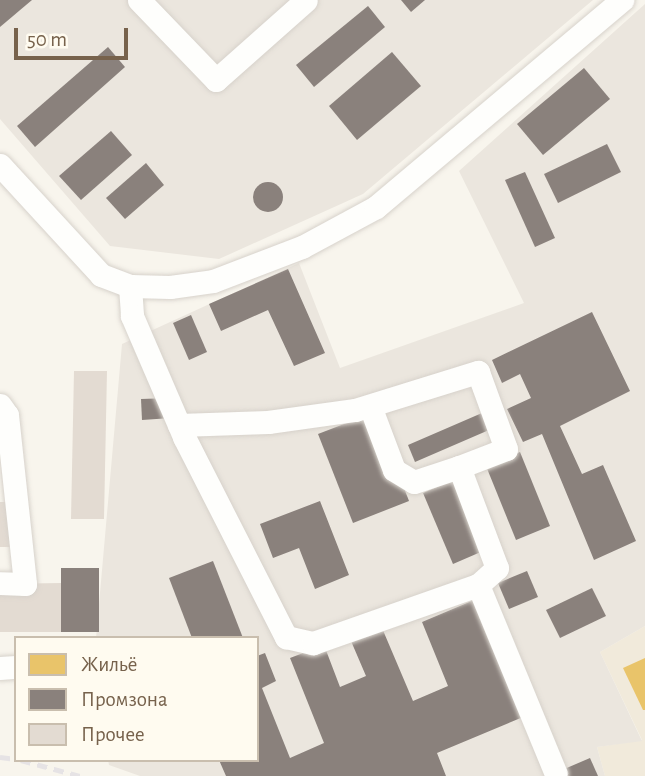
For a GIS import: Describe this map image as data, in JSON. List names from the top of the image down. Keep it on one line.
{"legend":["Жильё","Промзона","Прочее"],"scale_bar":"50 m"}
